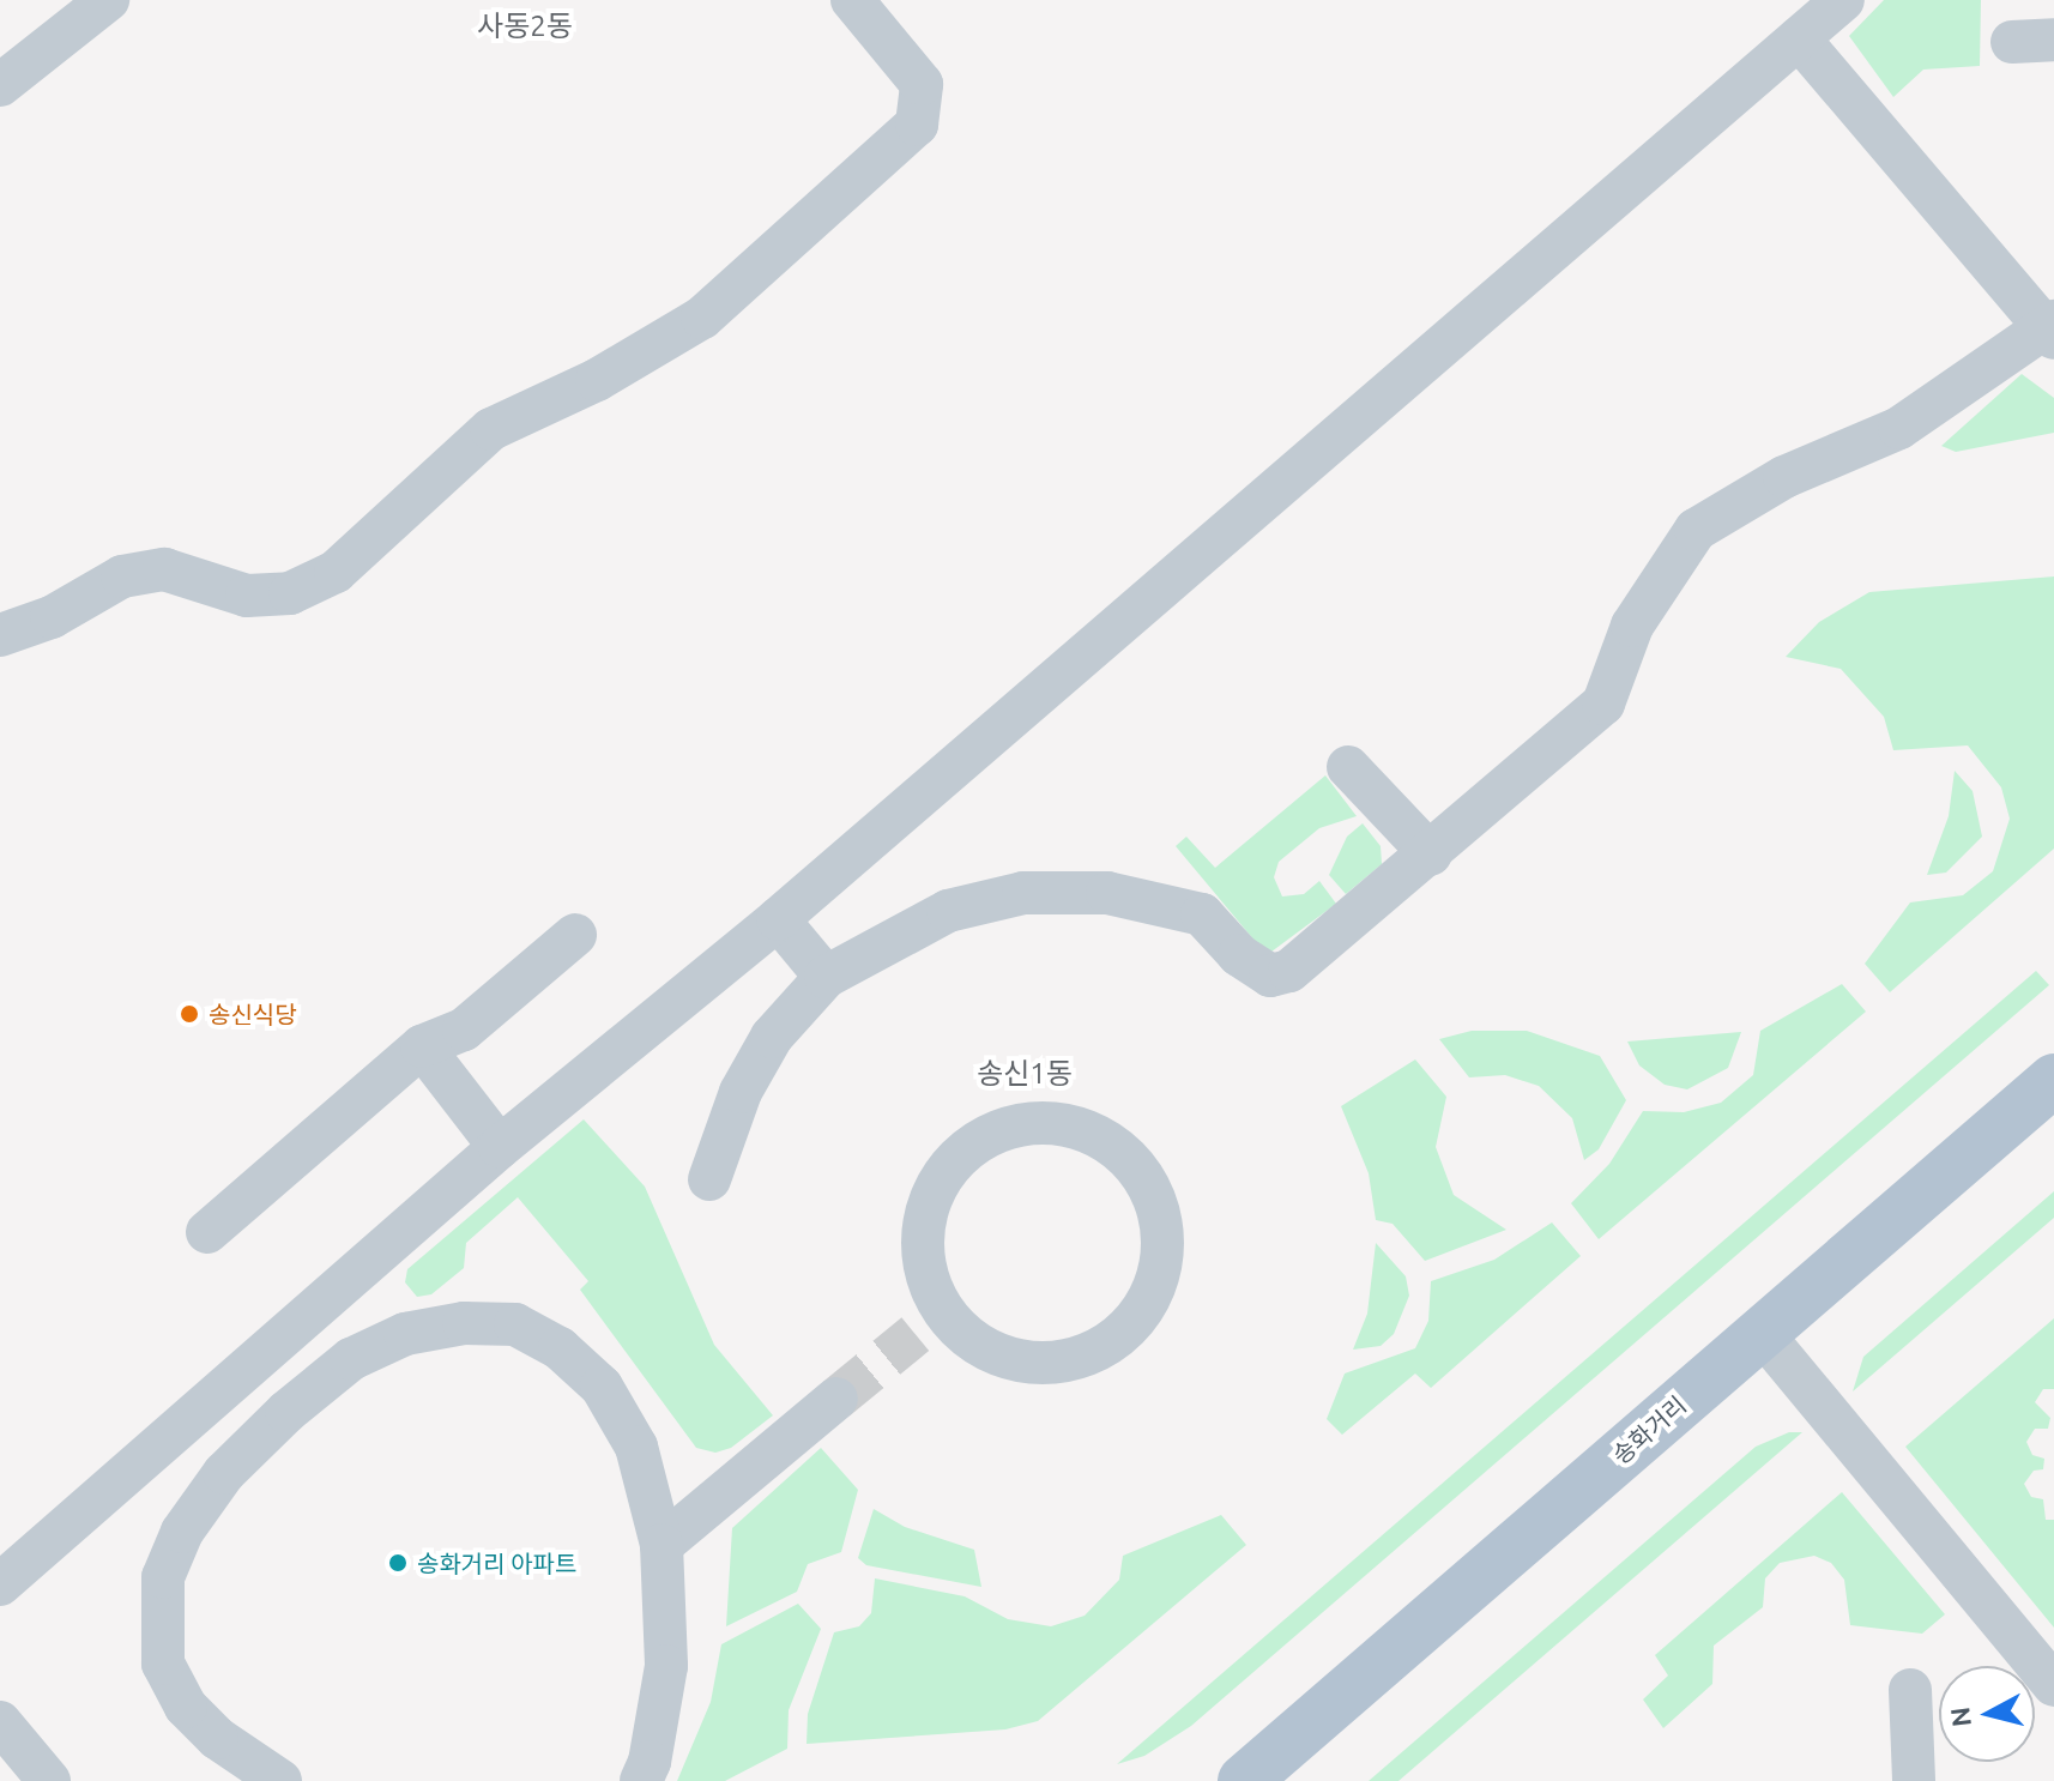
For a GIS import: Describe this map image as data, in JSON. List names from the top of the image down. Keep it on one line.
{"streets":{"main road":["송화거리"]},"districts":["사동2동","송신1동"],"places":["송신식당","송화거리 아파트"],"north":"left"}
